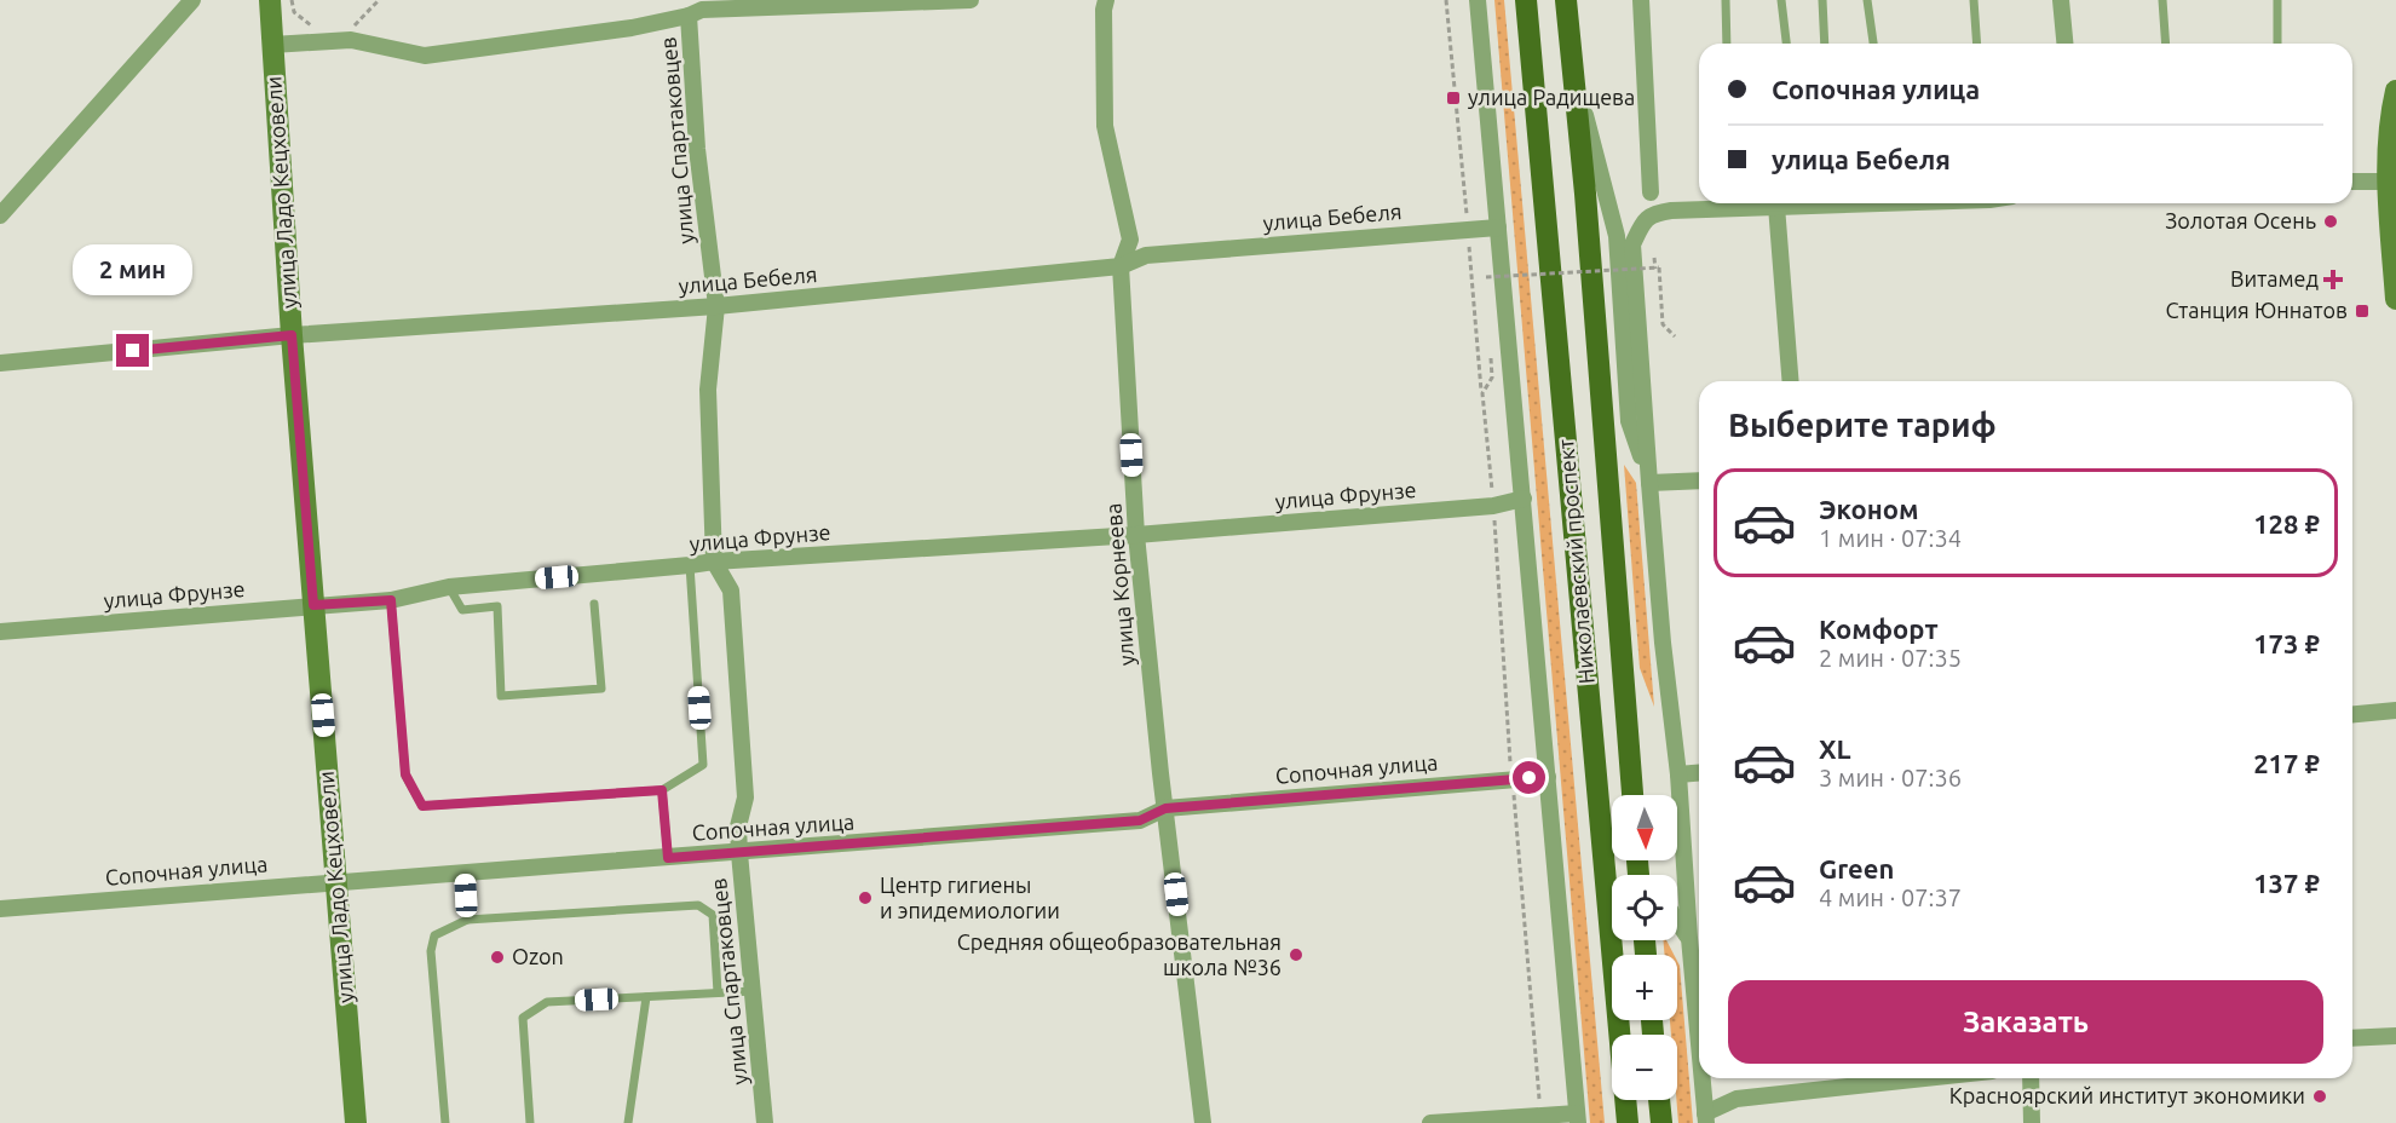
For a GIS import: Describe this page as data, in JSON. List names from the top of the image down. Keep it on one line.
{"streets":{"main road":["улица Ладо Кецховели","Николаевский проспект"],"street":["улица Спартаковцев","улица Бебеля","улица Фрунзе","улица Корнеева","Сопочная улица"]},"crossings":[["улица Спартаковцев","улица Бебеля"],["улица Спартаковцев","улица Фрунзе"],["улица Спартаковцев","Сопочная улица"],["улица Ладо Кецховели","улица Бебеля"],["улица Ладо Кецховели","улица Фрунзе"],["улица Ладо Кецховели","Сопочная улица"],["улица Бебеля","улица Корнеева"],["улица Фрунзе","улица Корнеева"],["улица Корнеева","Сопочная улица"]],"places":{"transit":["улица Радищева","Станция Юннатов"],"other":["Золотая Осень","Центр гигиены и эпидемиологии","Средняя общеобразовательная школа №36","Ozon","Красноярский институт экономики"],"health":["Витамед"]},"north":"bottom","page":{"banner":["Сопочная улица","улица Бебеля"],"bubble":"2 мин","heading":"Выберите тариф","list":[{"name":"Эконом","note":"1 мин · 07:34","value":"128 ₽"},{"name":"Комфорт","note":"2 мин · 07:35","value":"173 ₽"},{"name":"XL","note":"3 мин · 07:36","value":"217 ₽"},{"name":"Green","note":"4 мин · 07:37","value":"137 ₽"}],"map_buttons":["+","−"],"buttons":"Заказать"}}
